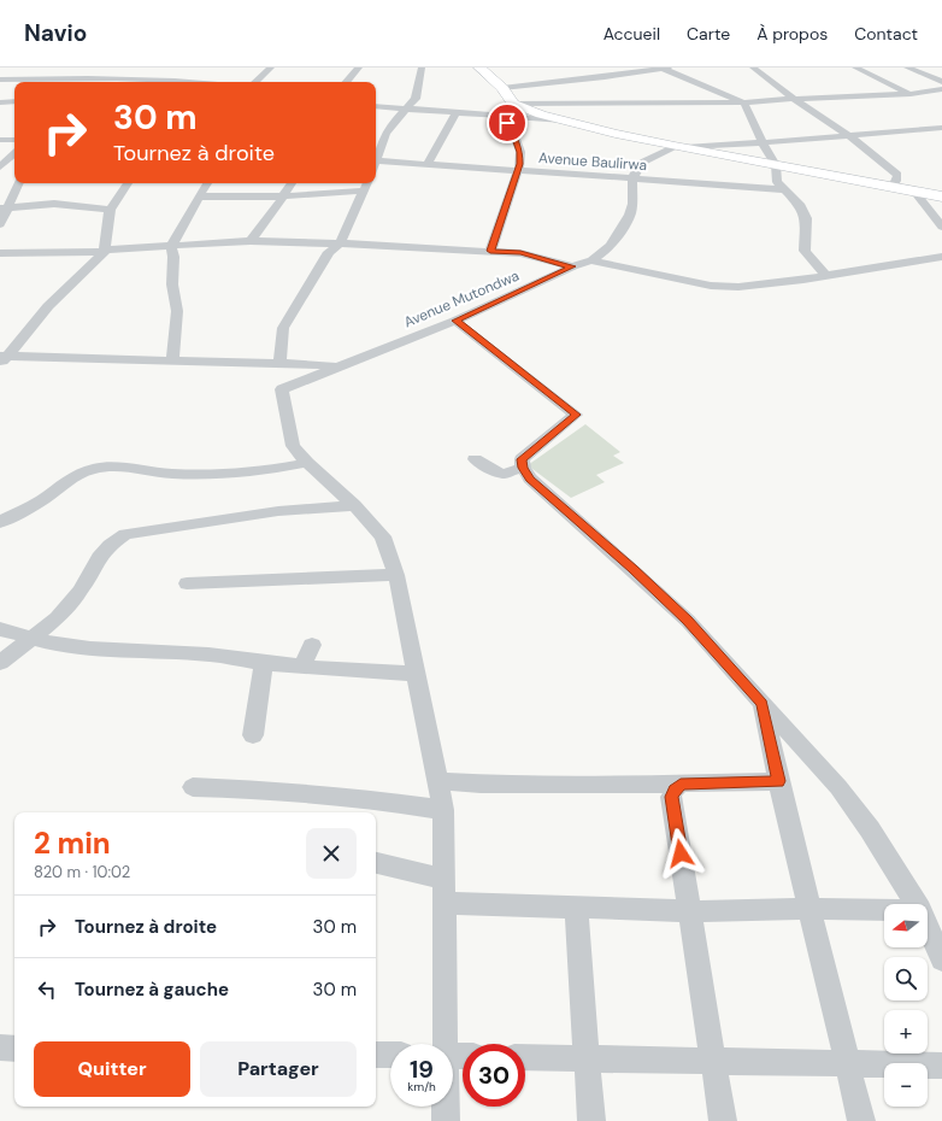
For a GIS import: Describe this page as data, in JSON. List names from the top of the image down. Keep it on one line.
{"streets":{"street":["Avenue Baulirwa","Avenue Mutondwa"]},"crossings":[["Avenue Baulirwa","Avenue Mutondwa"]],"north":"left","page":{"header":"Navio","nav":["Accueil","Carte","À propos","Contact"],"turn":["30 m","Tournez à droite"],"heading":["2 min","820 m · 10:02"],"list":[{"name":"Tournez à droite","value":"30 m"},{"name":"Tournez à gauche","value":"30 m"}],"map_buttons":["+","−"],"buttons":["Quitter","Partager"],"speed":"19 km/h","limit":"30"}}
